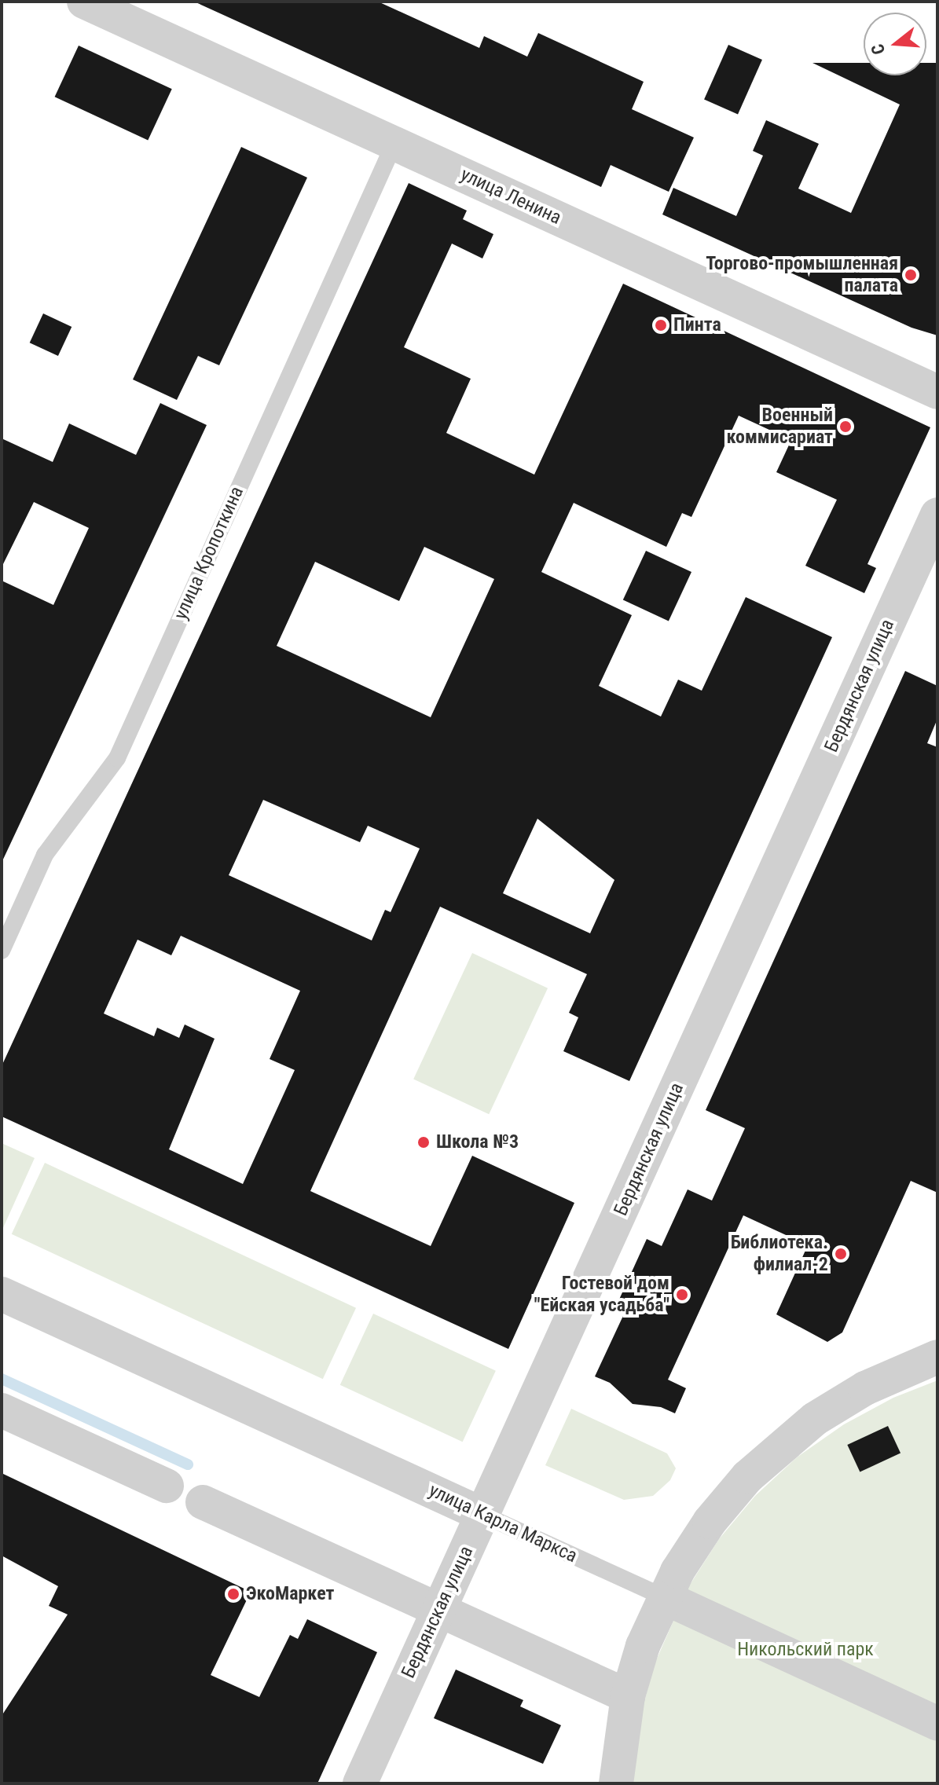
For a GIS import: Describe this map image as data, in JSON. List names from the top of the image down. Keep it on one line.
{"streets":{"street":["улица Ленина","Бердянская улица","улица Карла Маркса"],"lane":["улица Кропоткина"]},"crossings":[["улица Ленина","улица Кропоткина"],["Бердянская улица","улица Карла Маркса"]],"parks":["Никольский парк"],"places":["Торгово-промышленная палата","Пинта","Военный коммисариат","Школа №3","Библиотека. филиал-2","Гостевой дом \"Ейская усадьба\"","ЭкоМаркет"],"north":"left"}
